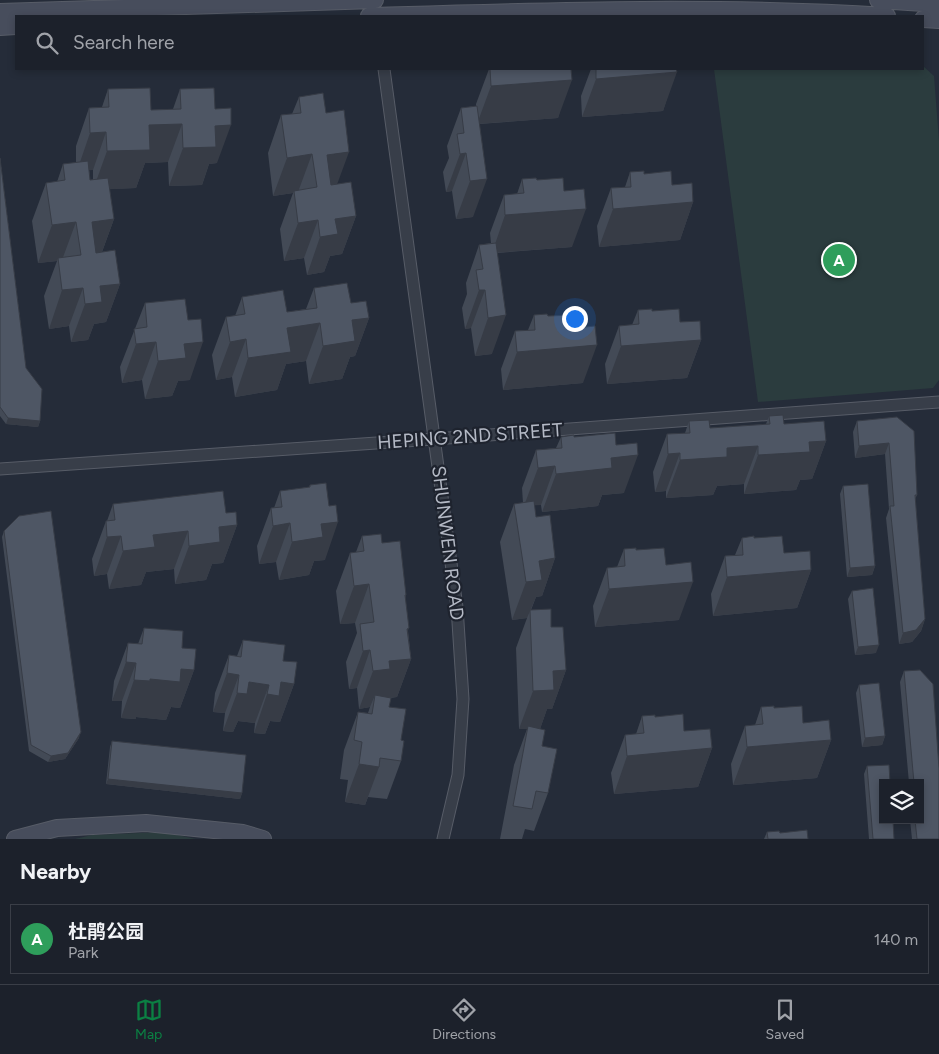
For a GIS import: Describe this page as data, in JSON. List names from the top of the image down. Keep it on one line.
{"streets":{"street":["HEPING 2ND STREET","SHUNWEN ROAD"]},"crossings":[["HEPING 2ND STREET","SHUNWEN ROAD"]],"page":{"search":"Search here","pins":"A","heading":"Nearby","list":[{"mark":"A","name":"杜鹃公园","note":"Park","value":"140 m"}],"nav":["Map","Directions","Saved"]}}
